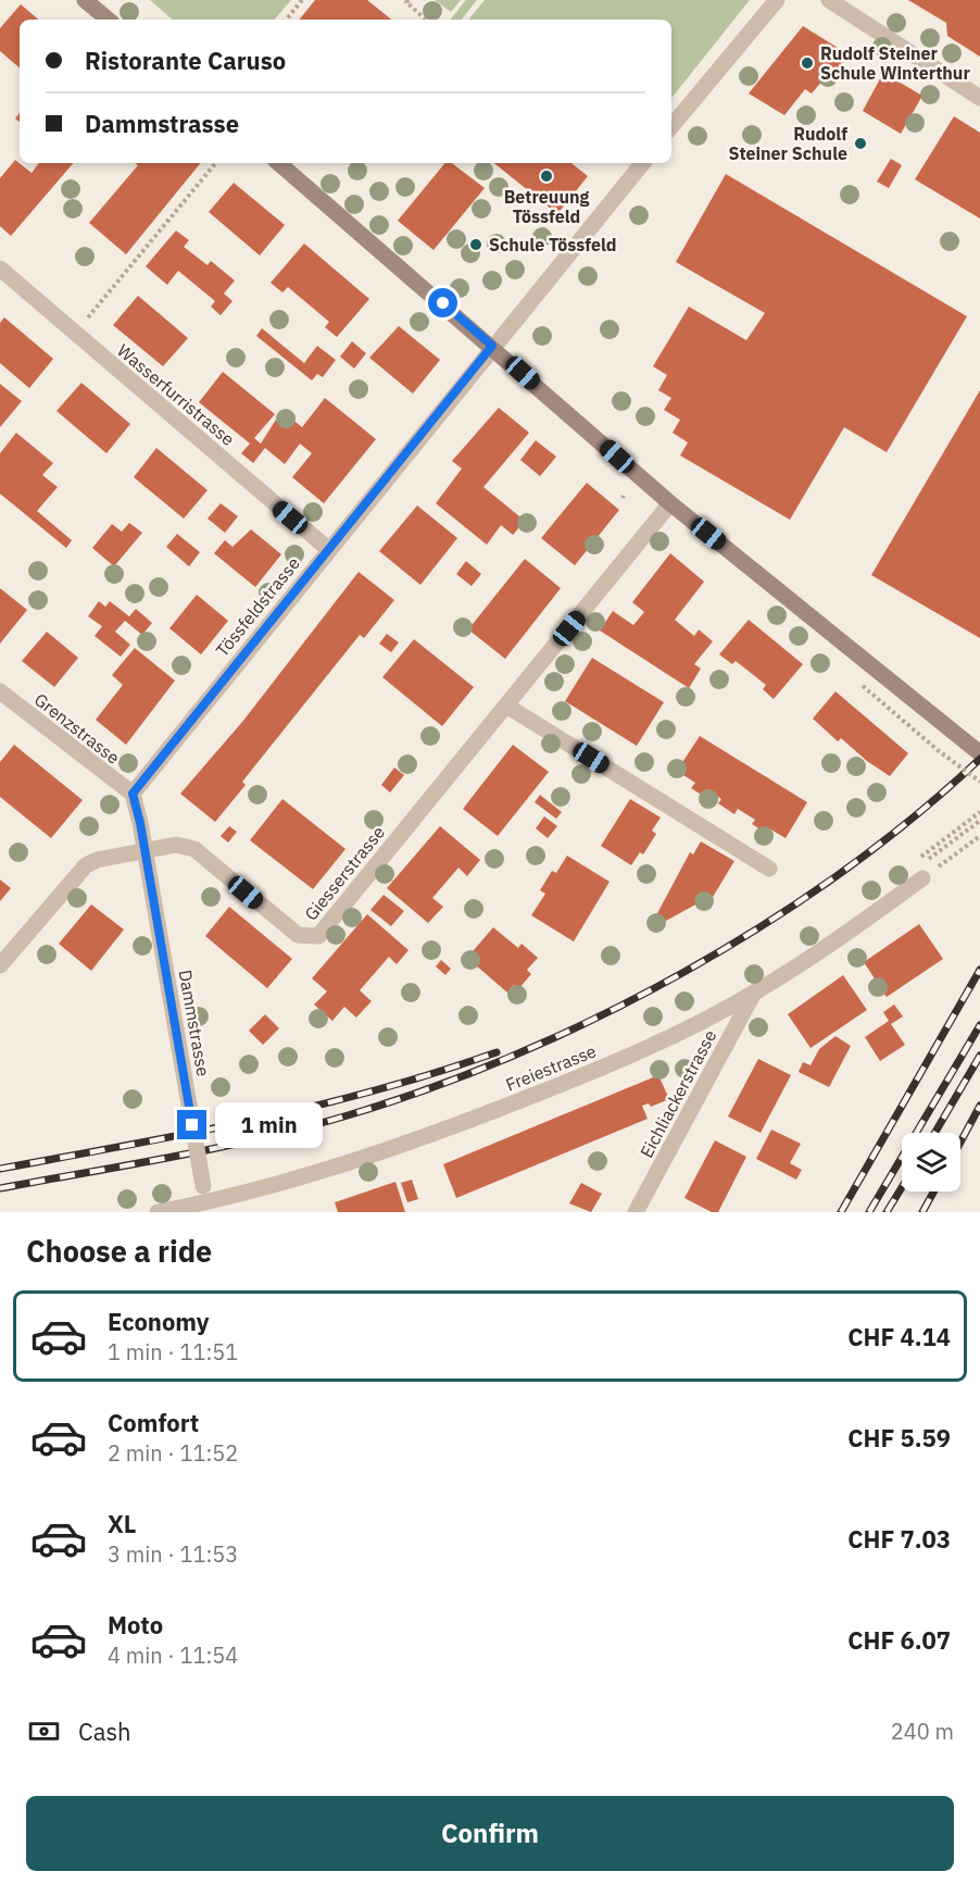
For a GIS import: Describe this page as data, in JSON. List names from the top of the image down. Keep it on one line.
{"streets":{"street":["Wasserfurristrasse","Tössfeldstrasse","Grenzstrasse","Giesserstrasse","Dammstrasse","Freiestrasse","Eichliackerstrasse"]},"crossings":[["Wasserfurristrasse","Tössfeldstrasse"],["Tössfeldstrasse","Grenzstrasse"],["Giesserstrasse","Dammstrasse"],["Dammstrasse","Freiestrasse"],["Freiestrasse","Eichliackerstrasse"]],"places":["Rudolf Steiner Schule Winterthur","Rudolf Steiner Schule","Betreuung Tössfeld","Schule Tössfeld"],"page":{"banner":["Ristorante Caruso","Dammstrasse"],"bubble":"1 min","heading":"Choose a ride","list":[{"name":"Economy","note":"1 min · 11:51","value":"CHF 4.14"},{"name":"Comfort","note":"2 min · 11:52","value":"CHF 5.59"},{"name":"XL","note":"3 min · 11:53","value":"CHF 7.03"},{"name":"Moto","note":"4 min · 11:54","value":"CHF 6.07"}],"pay":["Cash","240 m"],"buttons":"Confirm"}}
